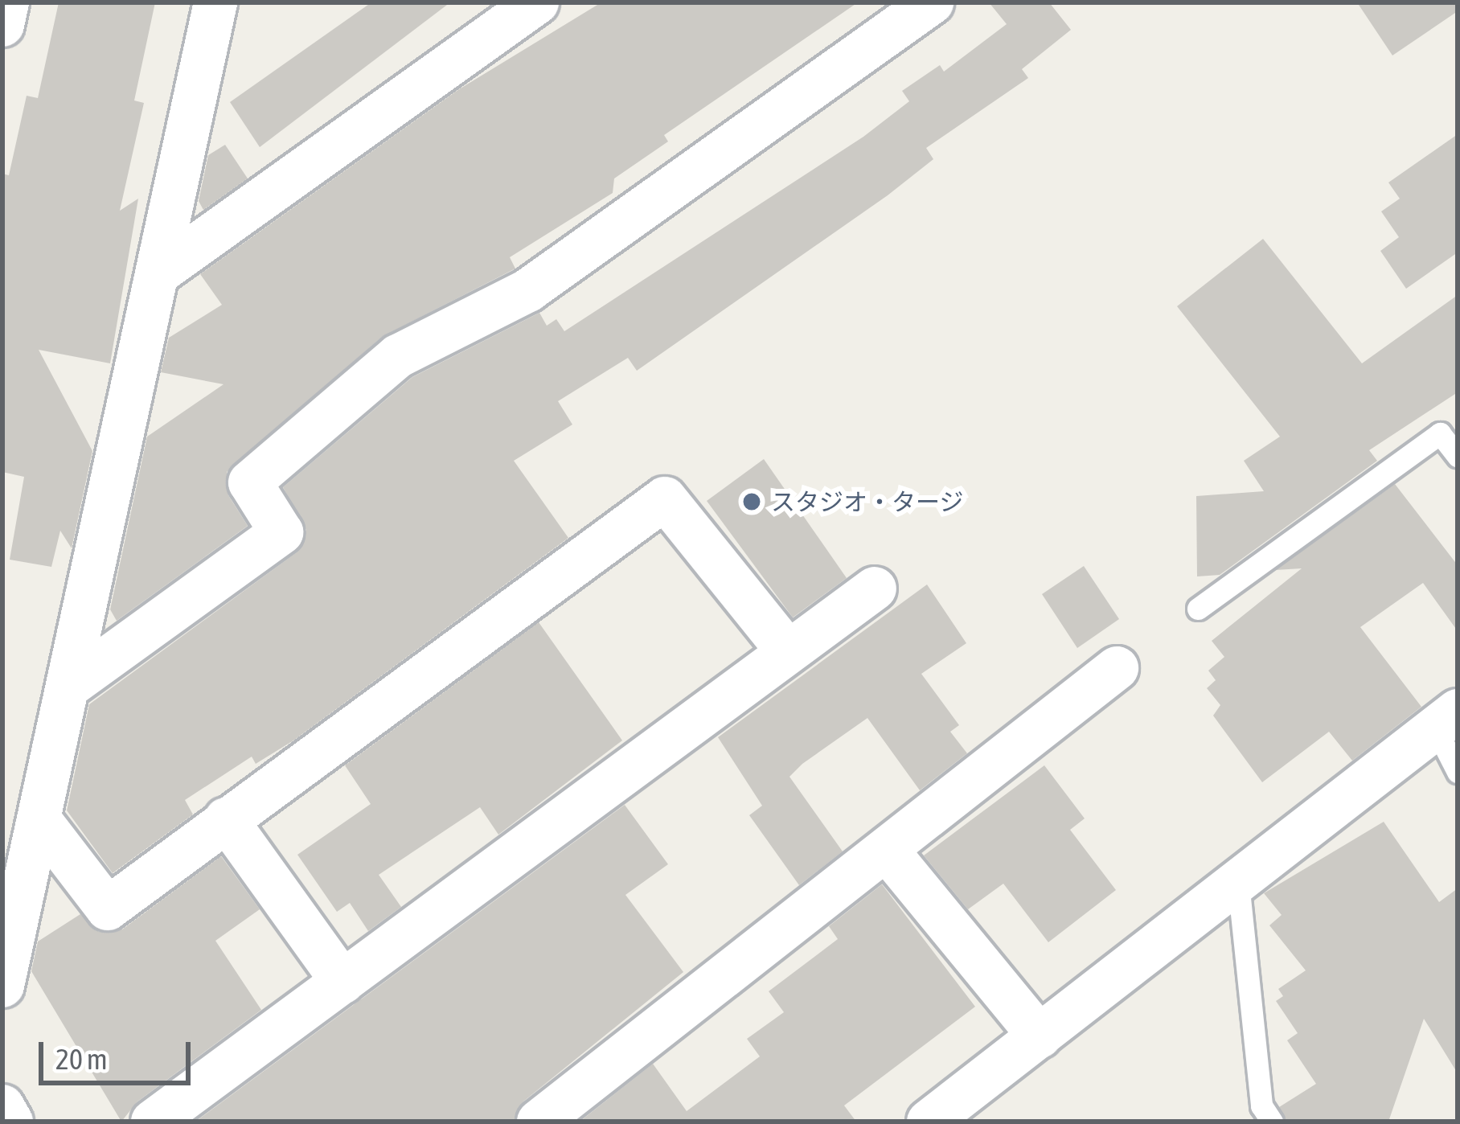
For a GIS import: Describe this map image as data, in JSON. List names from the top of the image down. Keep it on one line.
{"places":["スタジオ・タージ"],"scale_bar":"20 m"}
